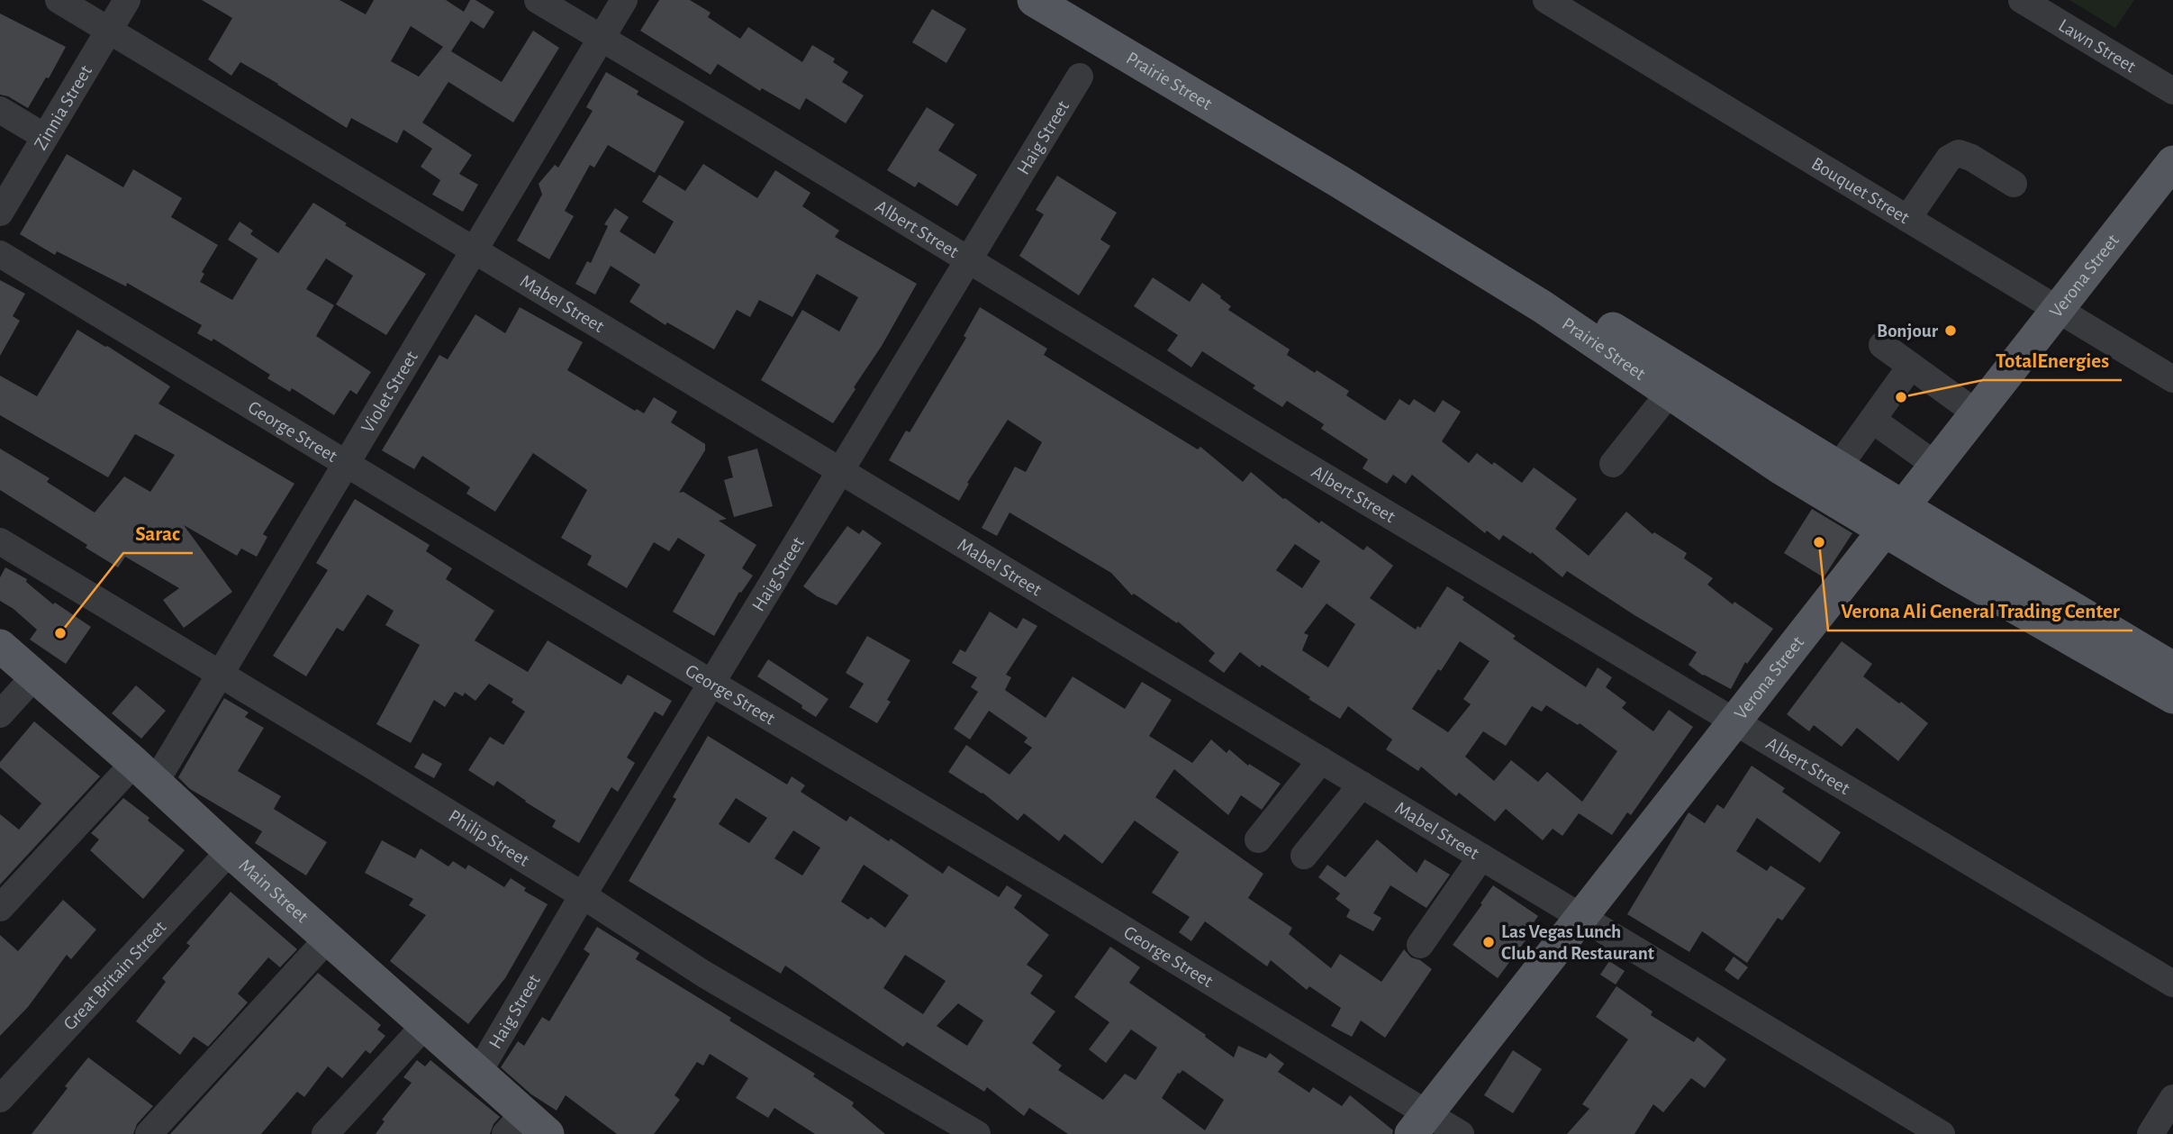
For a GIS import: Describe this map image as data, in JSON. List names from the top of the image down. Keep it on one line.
{"streets":{"main road":["Prairie Street","Verona Street","Main Street"],"street":["Lawn Street","Zinnia Street","Haig Street","Bouquet Street","Albert Street","Mabel Street","Violet Street","George Street","Philip Street","Great Britain Street"]},"crossings":[["Prairie Street","Verona Street"],["Zinnia Street","Mabel Street"],["Haig Street","Albert Street"],["Haig Street","Mabel Street"],["Haig Street","George Street"],["Haig Street","Philip Street"],["Haig Street","Main Street"],["Bouquet Street","Verona Street"],["Albert Street","Verona Street"],["Albert Street","Violet Street"],["Verona Street","Mabel Street"],["Verona Street","George Street"],["Mabel Street","Violet Street"],["Violet Street","George Street"],["Violet Street","Philip Street"],["Violet Street","Main Street"],["Main Street","Great Britain Street"]],"places":["Bonjour","TotalEnergies","Verona Ali General Trading Center","Sarac","Las Vegas Lunch Club and Restaurant"]}
